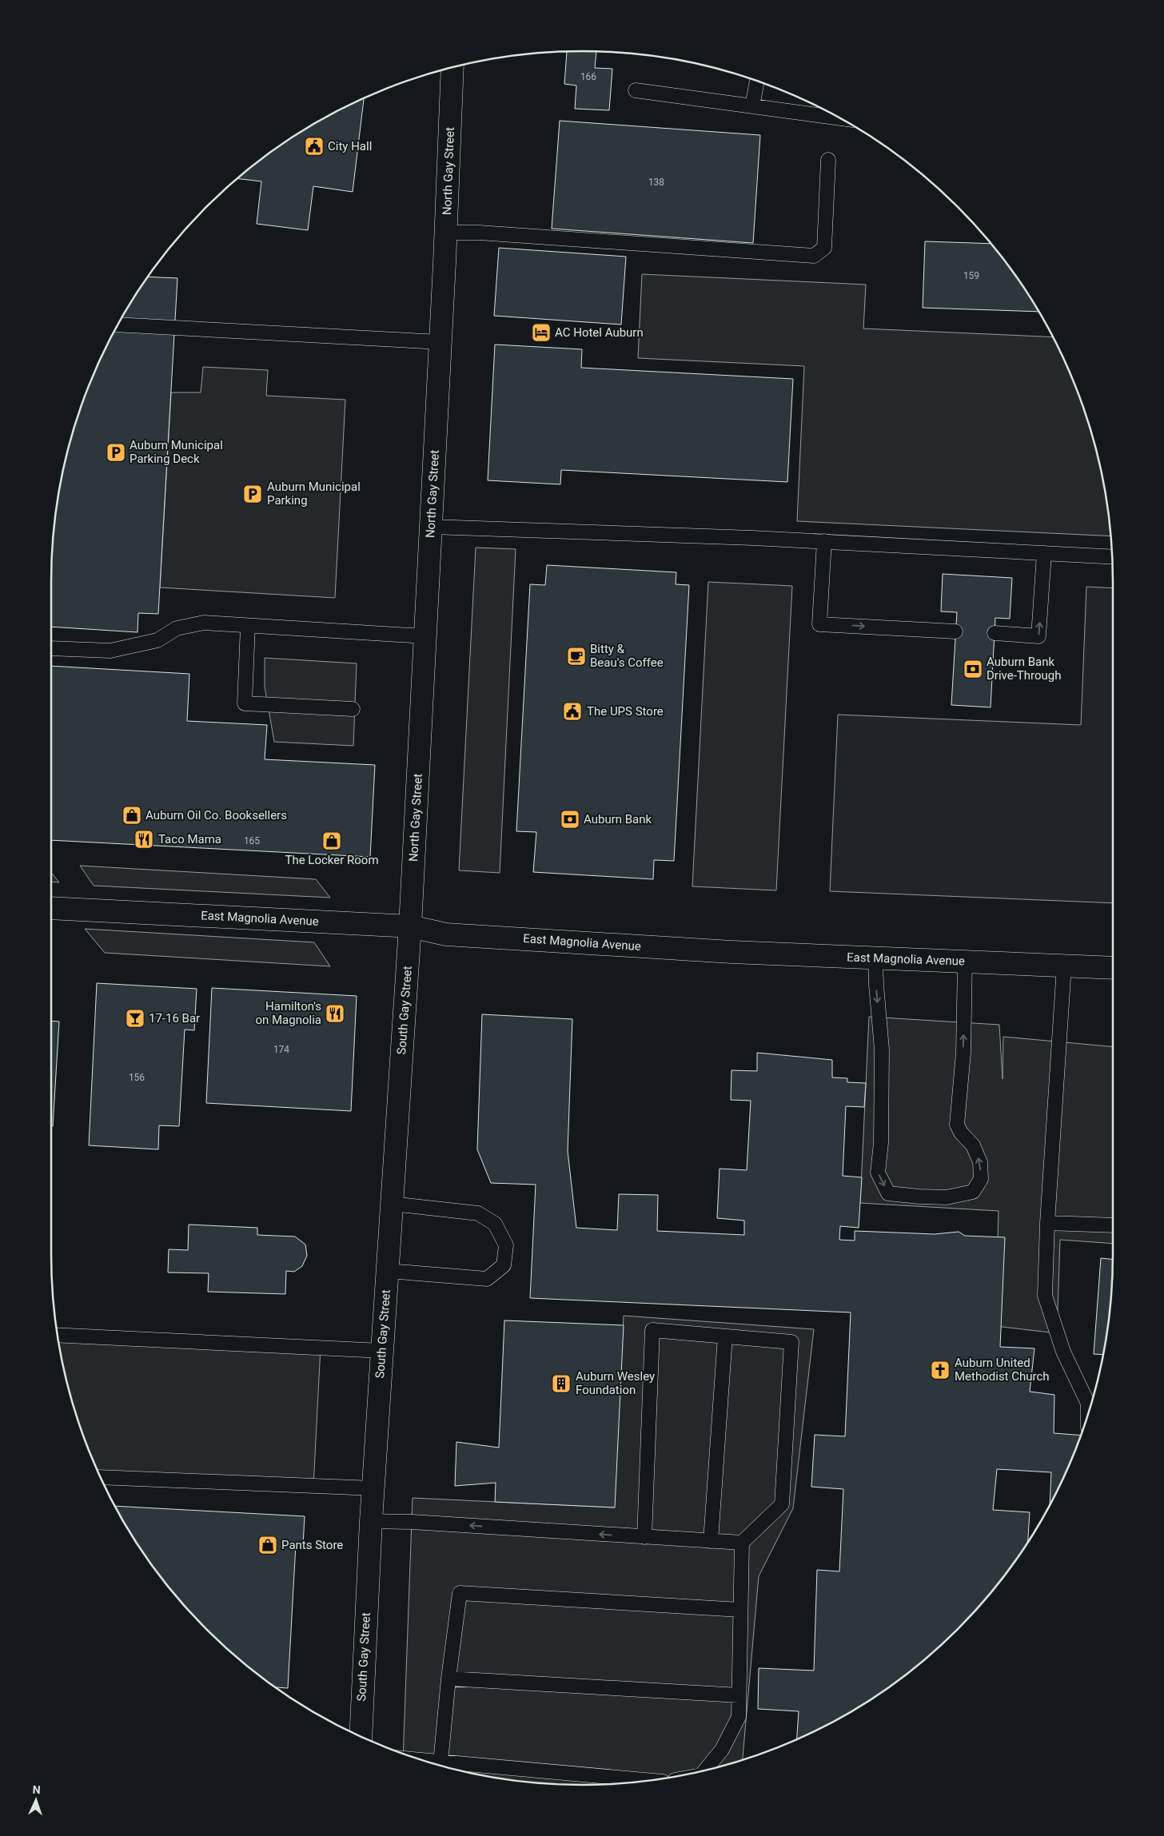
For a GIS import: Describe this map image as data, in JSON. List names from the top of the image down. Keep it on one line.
{"streets":{"street":["North Gay Street","East Magnolia Avenue","South Gay Street"]},"crossings":[["North Gay Street","East Magnolia Avenue"],["North Gay Street","South Gay Street"],["East Magnolia Avenue","South Gay Street"]],"places":{"public building":["City Hall","The UPS Store"],"hotel":["AC Hotel Auburn"],"parking":["Auburn Municipal Parking Deck","Auburn Municipal Parking"],"cafe":["Bitty & Beau's Coffee"],"bank":["Auburn Bank Drive-Through","Auburn Bank"],"shop":["Auburn Oil Co. Booksellers","The Locker Room","Pants Store"],"restaurant":["Taco Mama","Hamilton's on Magnolia"],"bar":["17-16 Bar"],"church":["Auburn United Methodist Church"],"building":["Auburn Wesley Foundation"]},"house_numbers":["166","138","159","165","174","156"],"north":"top"}
